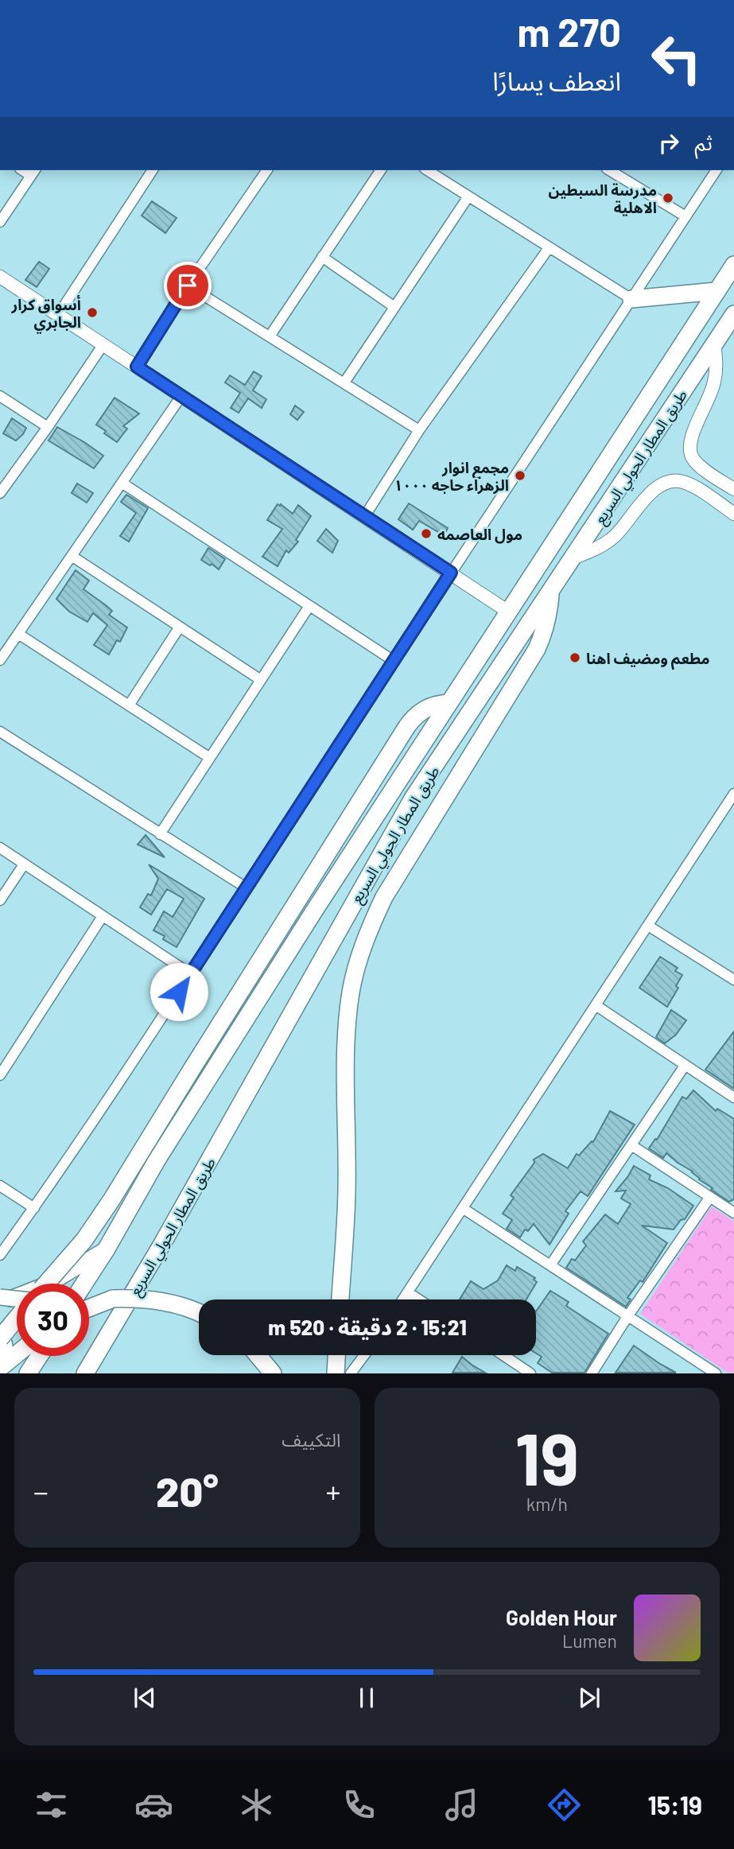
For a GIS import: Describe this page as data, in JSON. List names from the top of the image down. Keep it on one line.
{"streets":{"highway":["طريق المطار الحولي السريع"]},"places":["مدرسة السبطين الاهلية","أسواق كرار الجابري","مجمع انوار الزهراء حاجه ١٠٠٠","مول العاصمه","مطعم ومضيف اهنا"],"page":{"turn":["270 m","انعطف يسارًا"],"then":"ثم","limit":"30","trip":"15:21 · 2 دقيقة · 520 m","tile":[["19","km/h"],"التكييف"],"heat":["−","20°","+"],"song":["Golden Hour","Lumen"],"tabs":"15:19"}}
